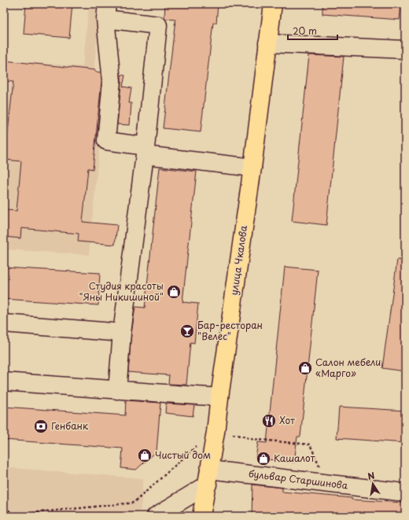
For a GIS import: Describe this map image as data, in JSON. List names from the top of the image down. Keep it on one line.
{"streets":{"main road":["улица Чкалова"],"street":["бульвар Старшинова"]},"crossings":[["улица Чкалова","бульвар Старшинова"]],"places":{"shop":["Студия красоты \"Яны Никишиной\"","Салон мебели «Марго»","Чистый дом","Кашалот"],"bar":["Бар-ресторан \"Велес\""],"restaurant":["Хот"],"bank":["Генбанк"]},"scale_bar":"20 m","north":"top"}
